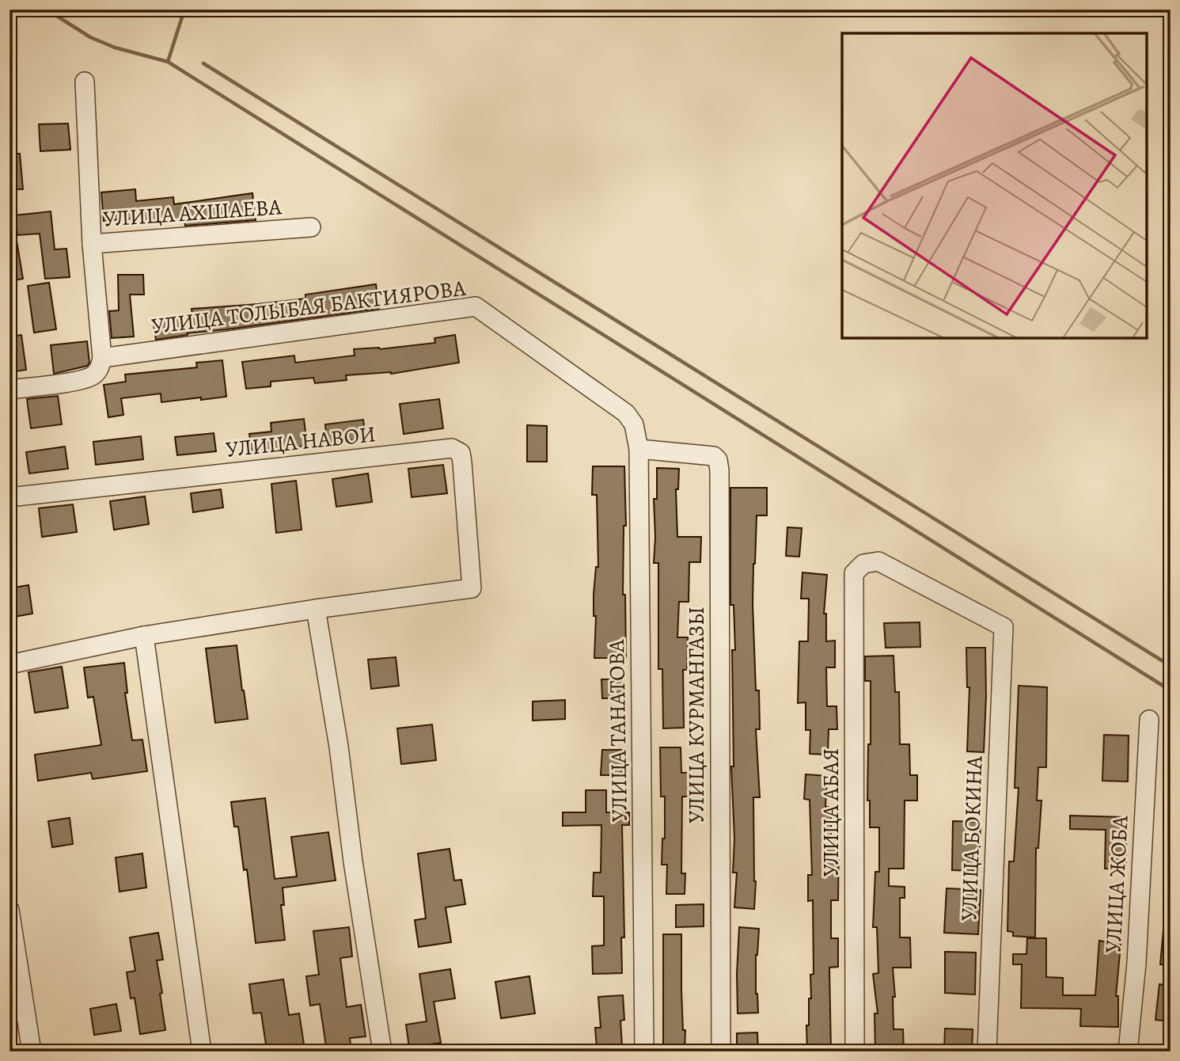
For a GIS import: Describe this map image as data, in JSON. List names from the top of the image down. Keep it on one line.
{"streets":{"street":["УЛИЦА АХШАЕВА","УЛИЦА ТОЛЫБАЯ БАКТИЯРОВА","УЛИЦА НАВОИ","УЛИЦА КУРМАНГАЗЫ","УЛИЦА ТАНАТОВА","УЛИЦА АБАЯ","УЛИЦА БОКИНА","УЛИЦА ЖОБА"]},"crossings":[["УЛИЦА АХШАЕВА","УЛИЦА ТОЛЫБАЯ БАКТИЯРОВА"],["УЛИЦА ТОЛЫБАЯ БАКТИЯРОВА","УЛИЦА ТАНАТОВА"],["УЛИЦА КУРМАНГАЗЫ","УЛИЦА ТАНАТОВА"],["УЛИЦА АБАЯ","УЛИЦА БОКИНА"]]}
